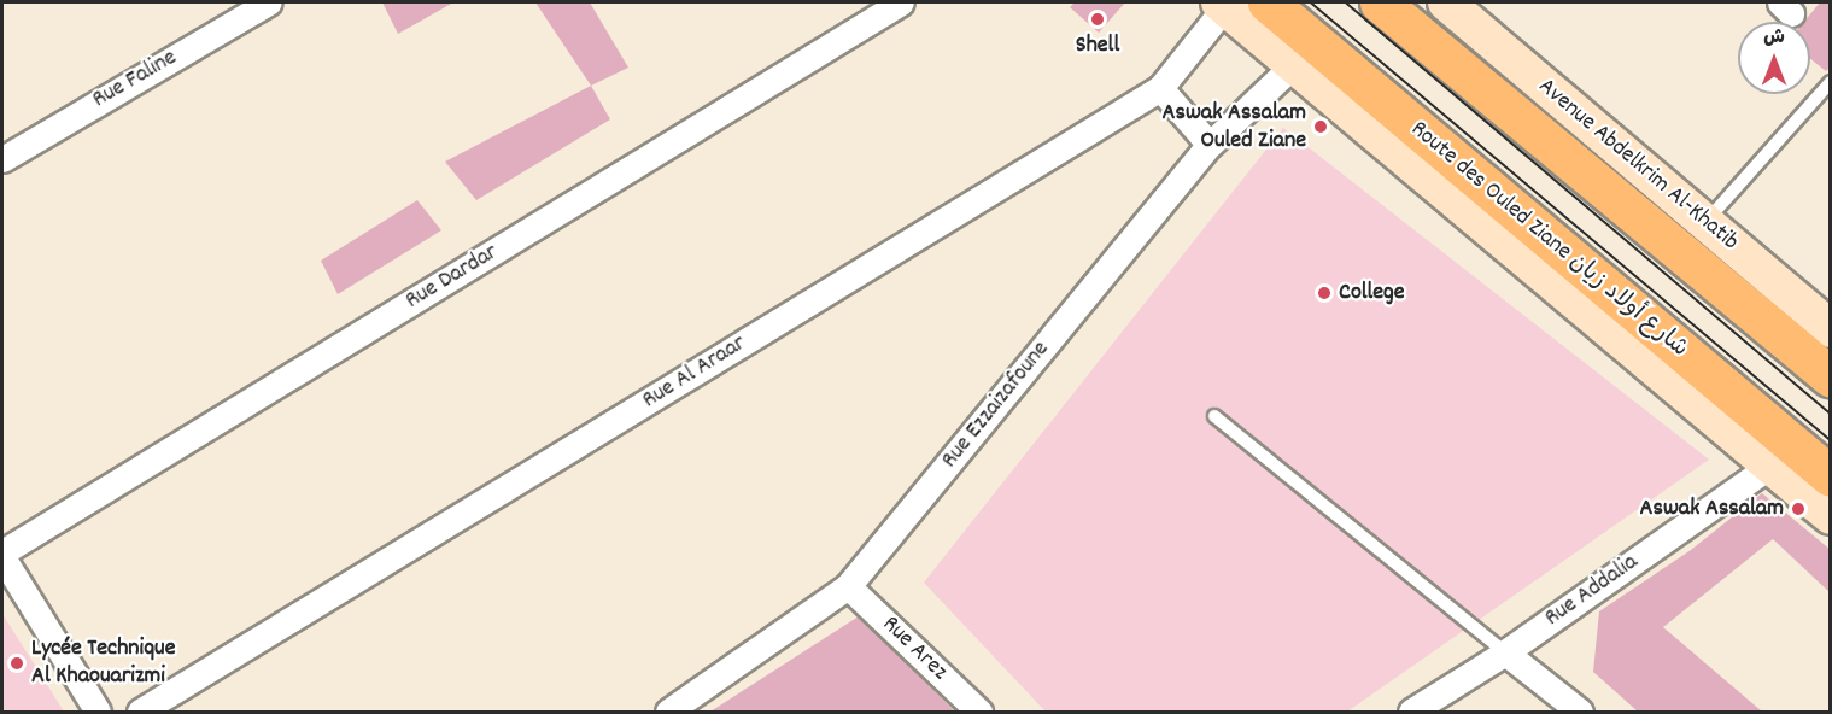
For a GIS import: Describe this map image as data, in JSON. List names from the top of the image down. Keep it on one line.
{"streets":{"highway":["Route des Ouled Ziane شارع أولاد زيان"],"street":["Rue Faline","Avenue Abdelkrim Al-Khatib","Rue Dardar","Rue Al Araar","Rue Ezzaizafoune","Rue Addalia","Rue Arez"]},"crossings":[["Rue Ezzaizafoune","Rue Arez"]],"places":["Shell","Aswak Assalam Ouled Ziane","College","Aswak Assalam","Lycée Technique Al Khaouarizmi"],"north":"top"}
